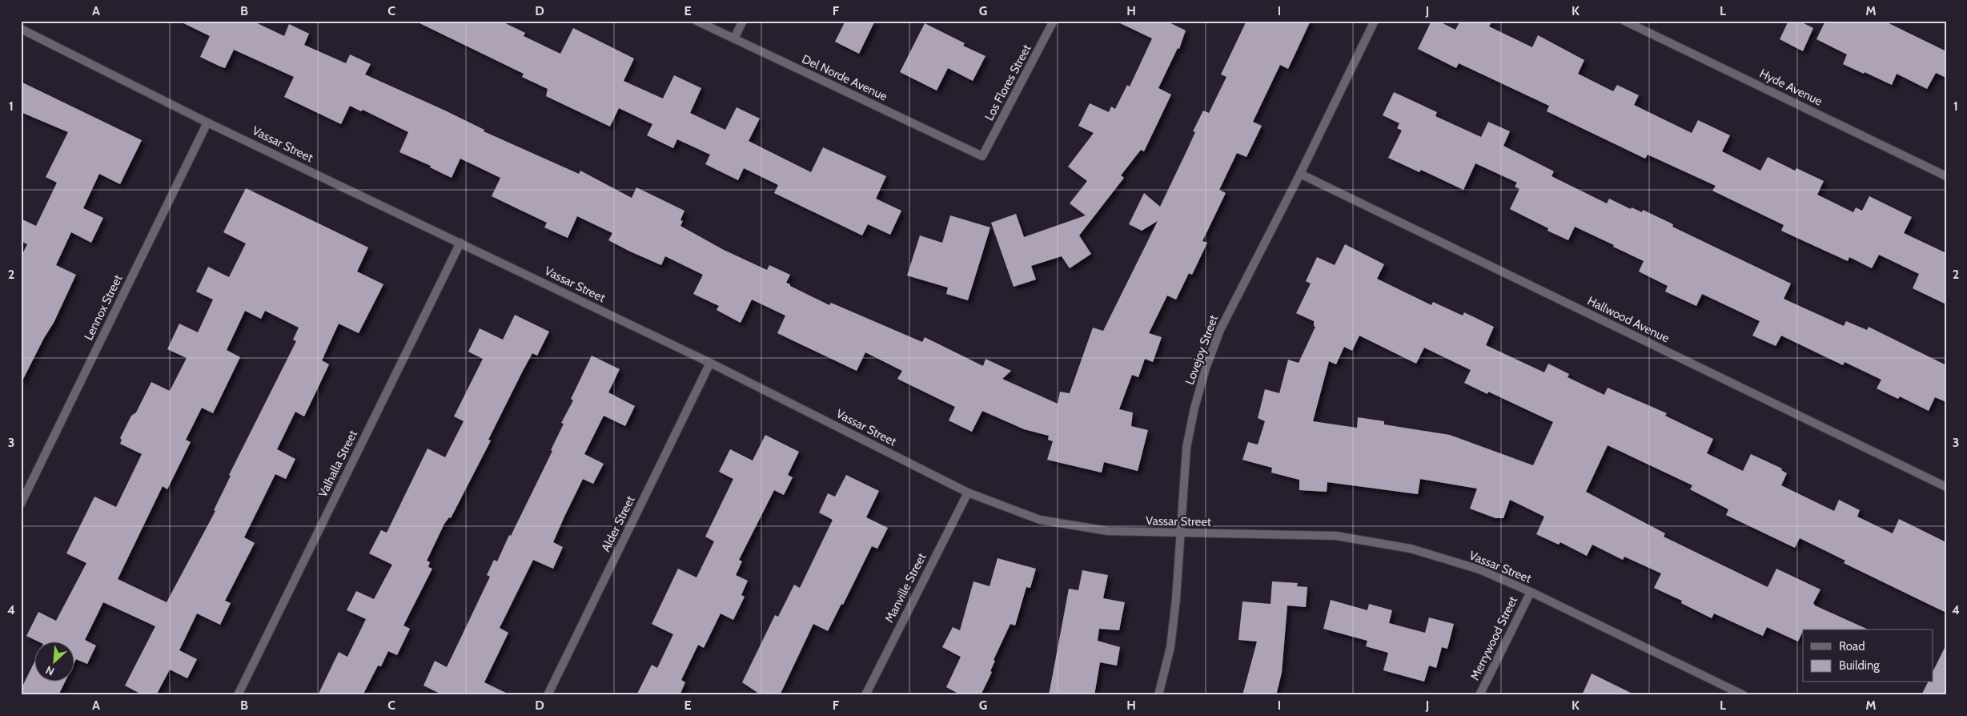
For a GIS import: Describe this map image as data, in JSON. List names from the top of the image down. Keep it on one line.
{"streets":{"street":["Del Norde Avenue","Los Flores Street","Hyde Avenue","Vassar Street","Lennox Street","Hallwood Avenue","Lovejoy Street","Valhalla Street","Alder Street","Manville Street","Merrywood Street"]},"crossings":[["Del Norde Avenue","Los Flores Street"],["Vassar Street","Lennox Street"],["Vassar Street","Lovejoy Street"],["Vassar Street","Valhalla Street"],["Vassar Street","Alder Street"],["Vassar Street","Manville Street"],["Vassar Street","Merrywood Street"],["Hallwood Avenue","Lovejoy Street"]],"legend":["Road","Building"],"north":"bottom left","grid":{"columns":["A","B","C","D","E","F","G","H","I","J","K","L","M"],"rows":["1","2","3","4"]}}
